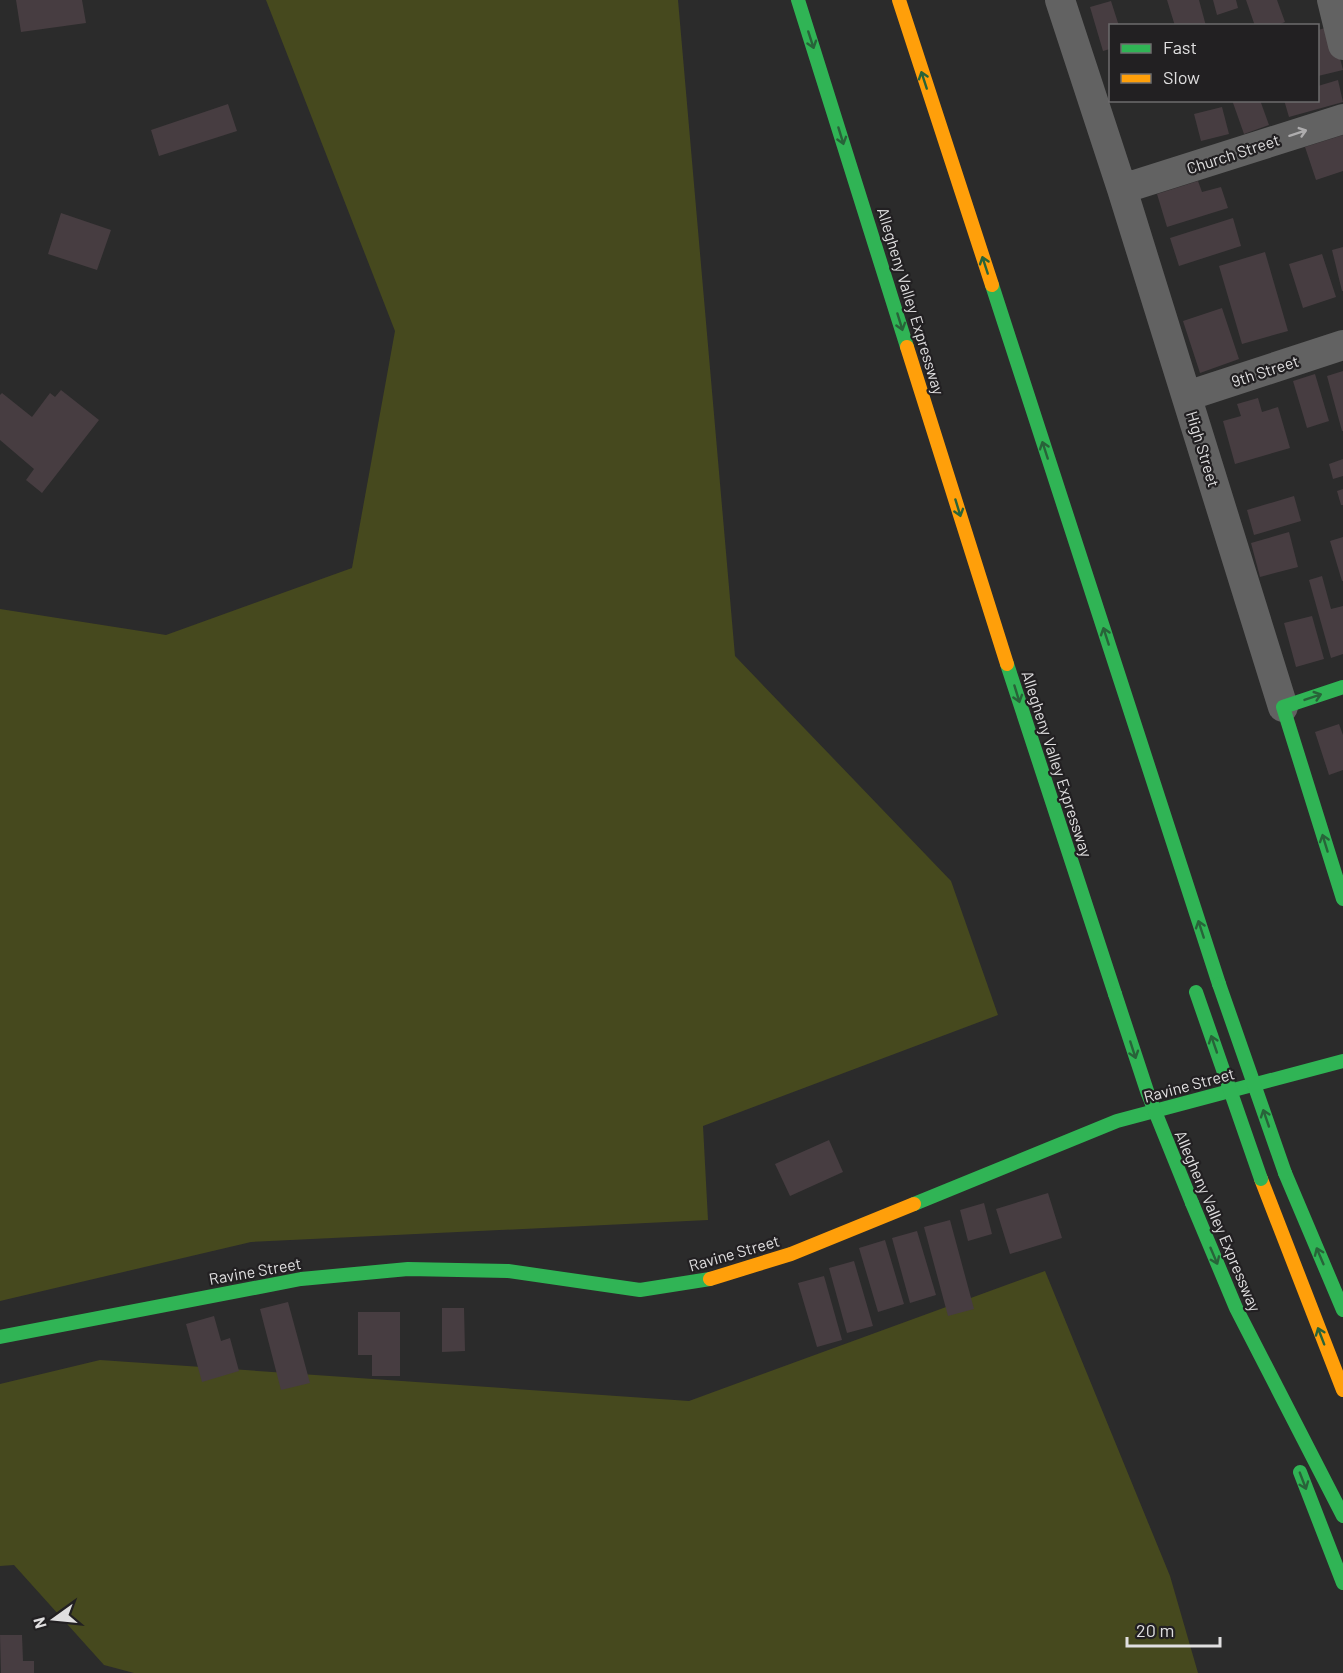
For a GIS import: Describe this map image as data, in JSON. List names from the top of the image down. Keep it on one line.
{"streets":{"main road":["Allegheny Valley Expressway","High Street","Ravine Street"],"street":["Church Street","9th Street"]},"crossings":[["Church Street","High Street"],["9th Street","High Street"]],"one_way":["Church Street"],"legend":["Fast","Slow"],"scale_bar":"20 m","north":"left"}
